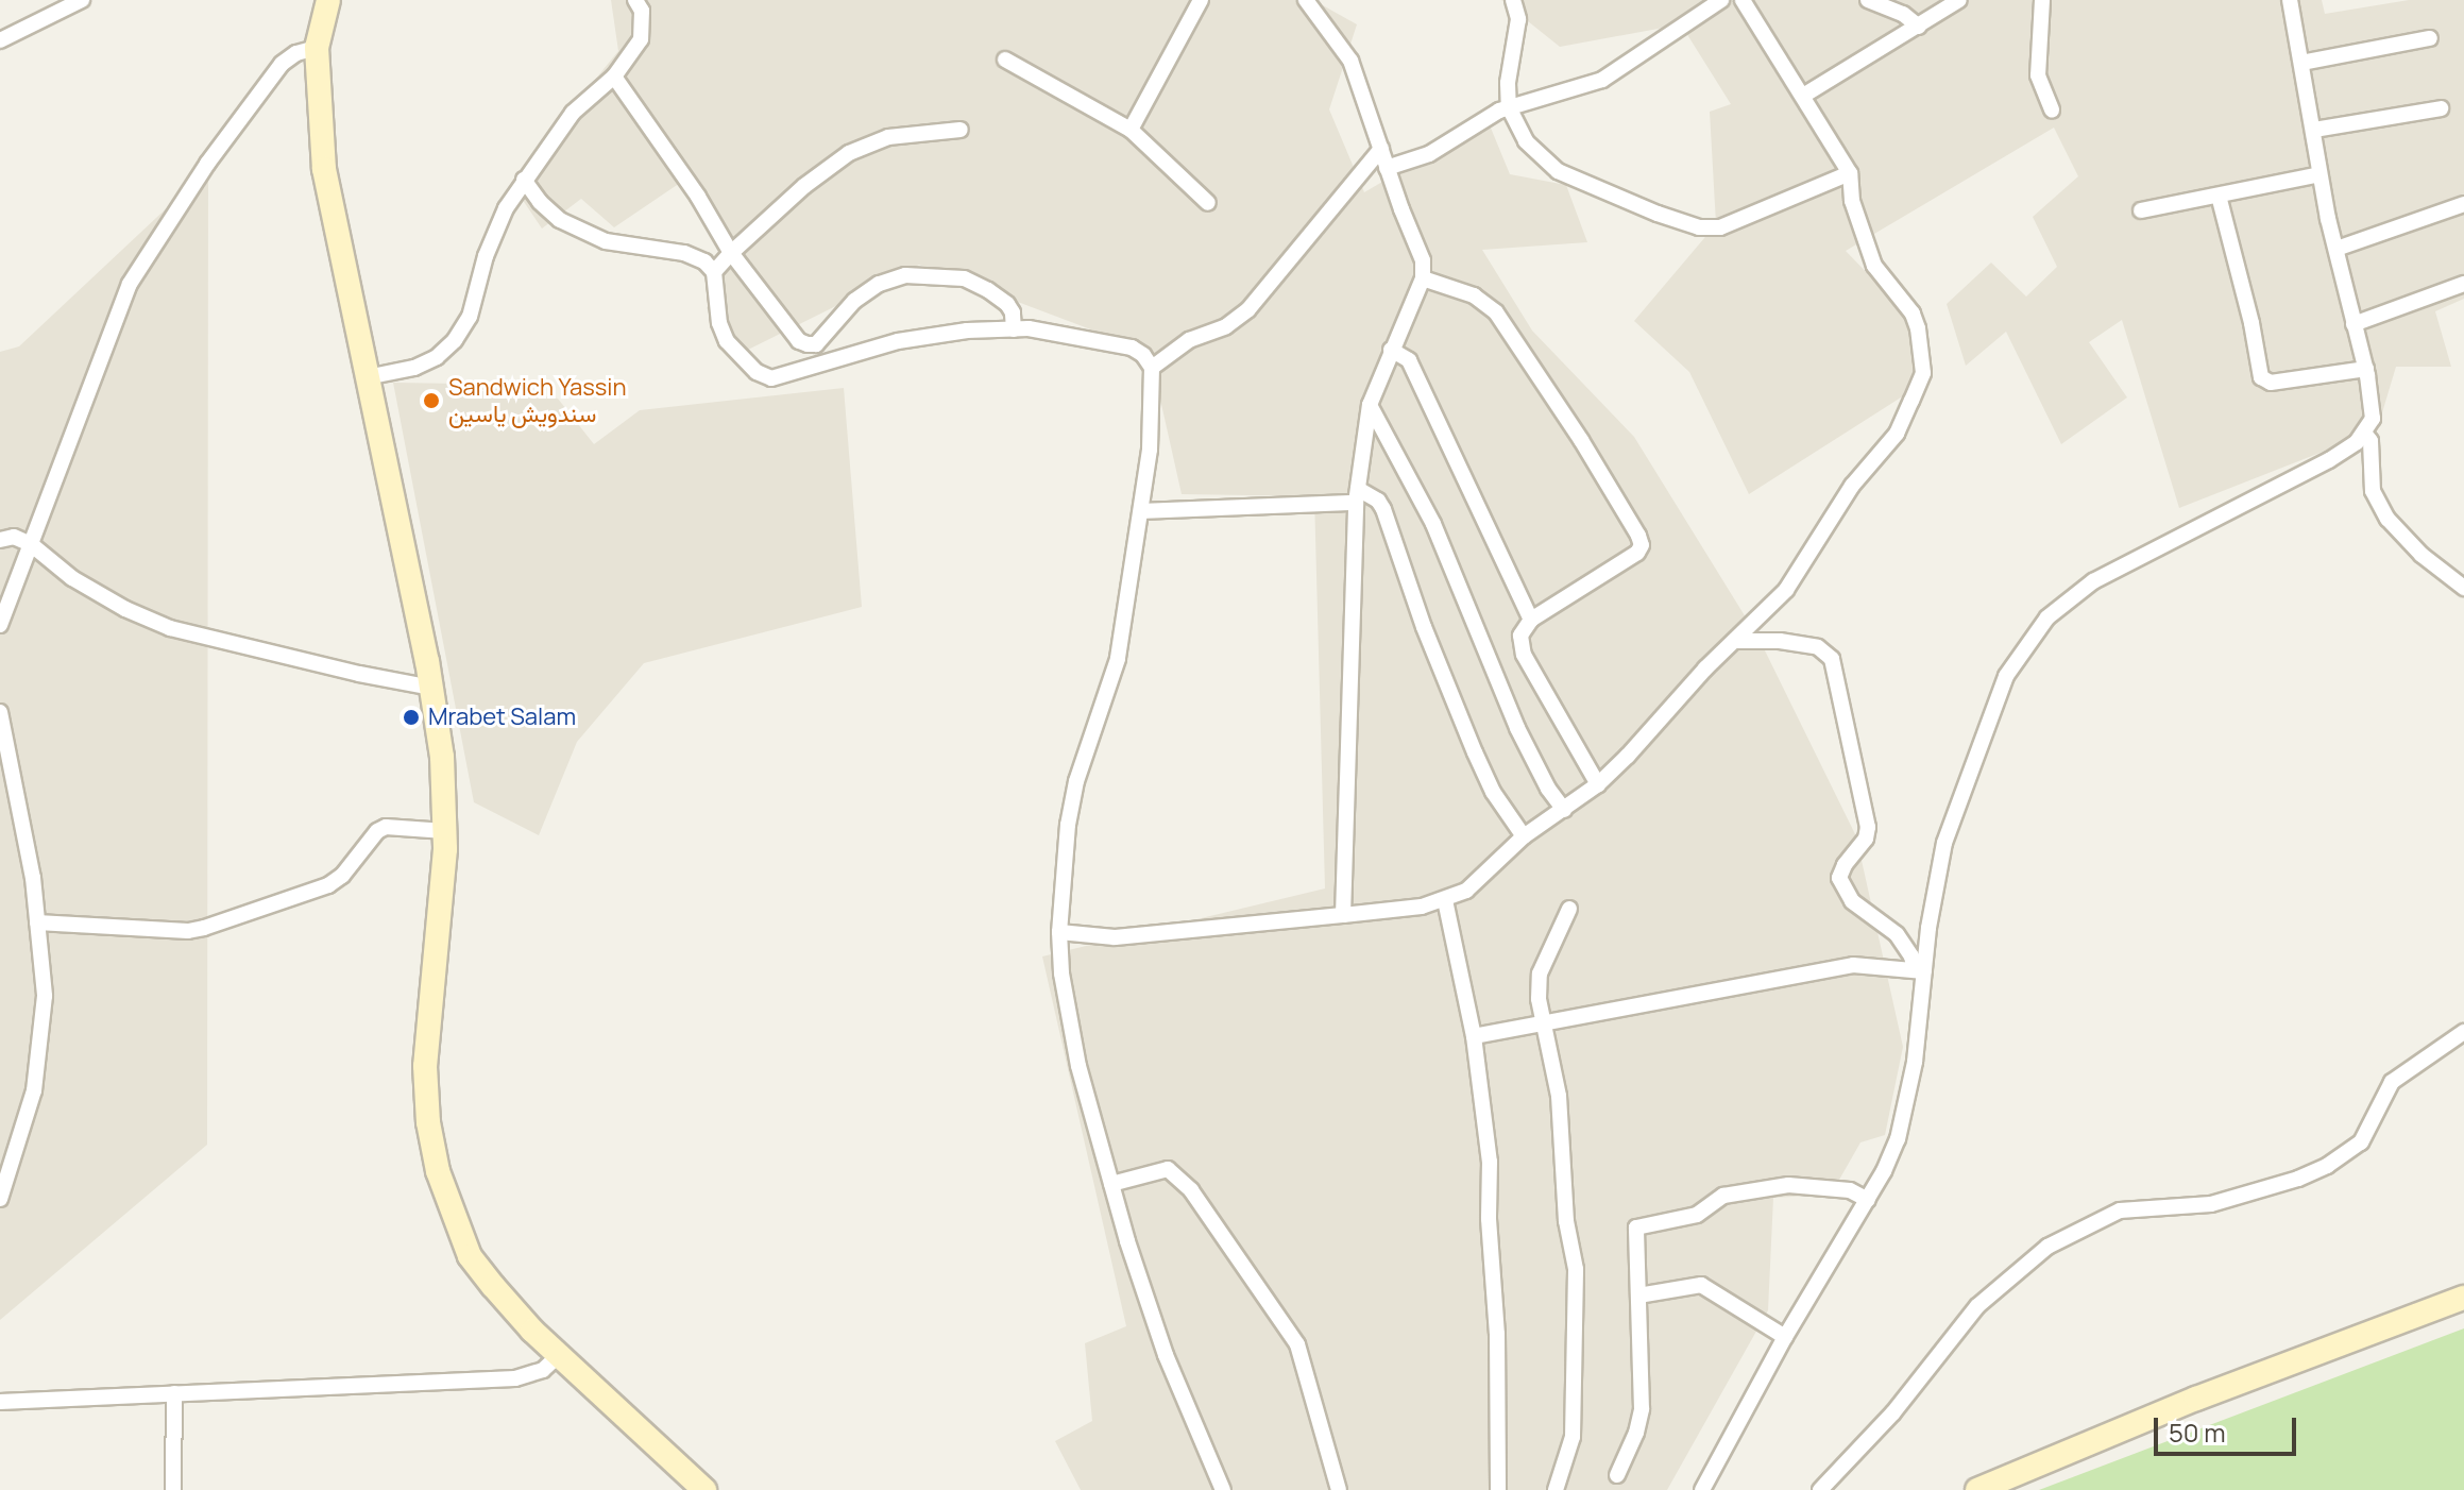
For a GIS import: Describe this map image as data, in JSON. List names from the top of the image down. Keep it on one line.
{"places":["Sandwich Yassin سندويش ياسين","Mrabet Salam"],"scale_bar":"50 m"}
